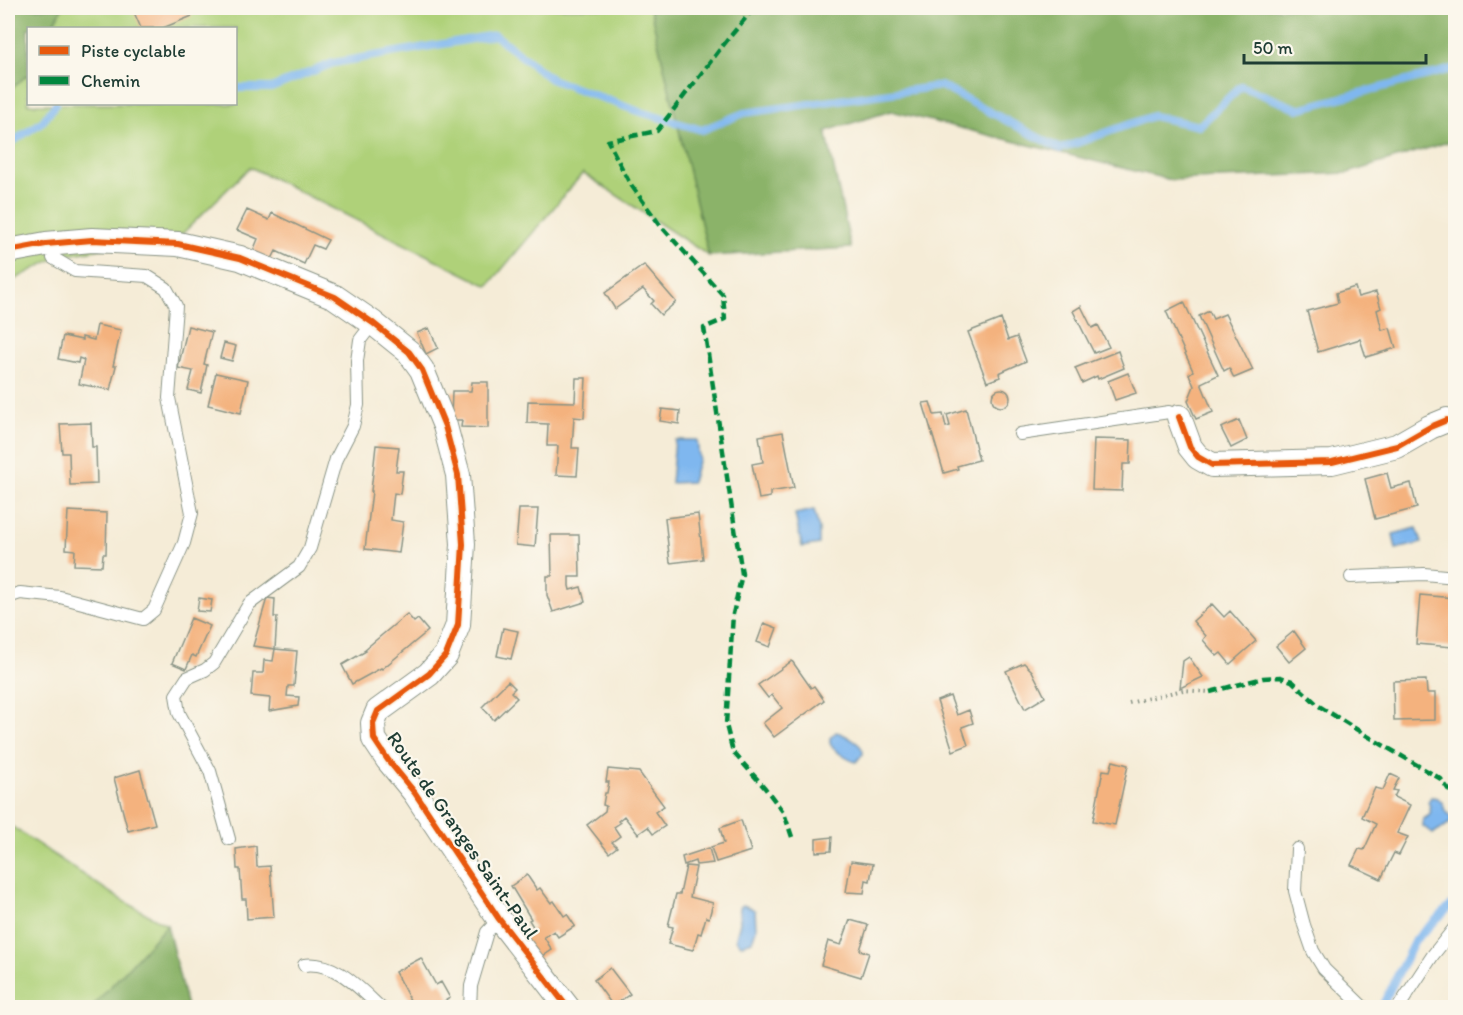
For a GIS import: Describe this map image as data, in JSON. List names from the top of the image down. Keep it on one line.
{"streets":{"street":["Route de Granges Saint-Paul"]},"legend":["Piste cyclable","Chemin"],"scale_bar":"50 m"}
